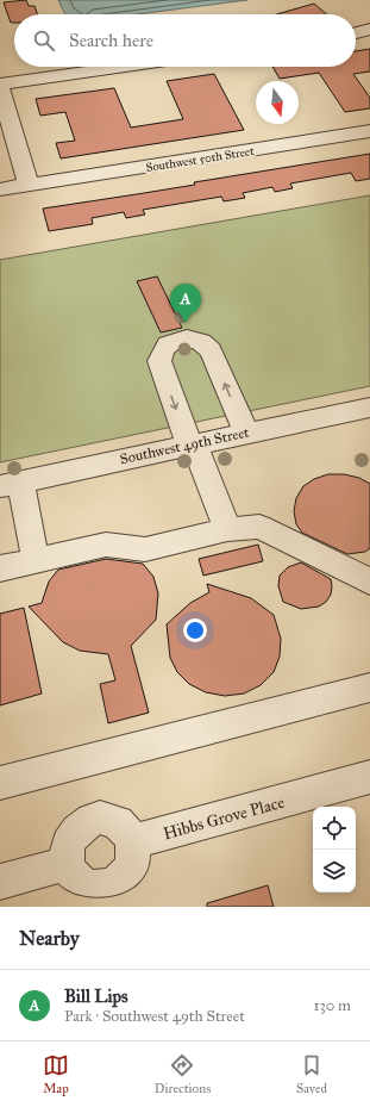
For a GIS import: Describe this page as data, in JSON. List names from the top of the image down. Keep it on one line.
{"streets":{"street":["Southwest 50th Street","Southwest 49th Street","Hibbs Grove Place"]},"north":"bottom","page":{"search":"Search here","pins":"A","heading":"Nearby","list":[{"mark":"A","name":"Bill Lips","note":"Park · Southwest 49th Street","value":"130 m"}],"nav":["Map","Directions","Saved"]}}
